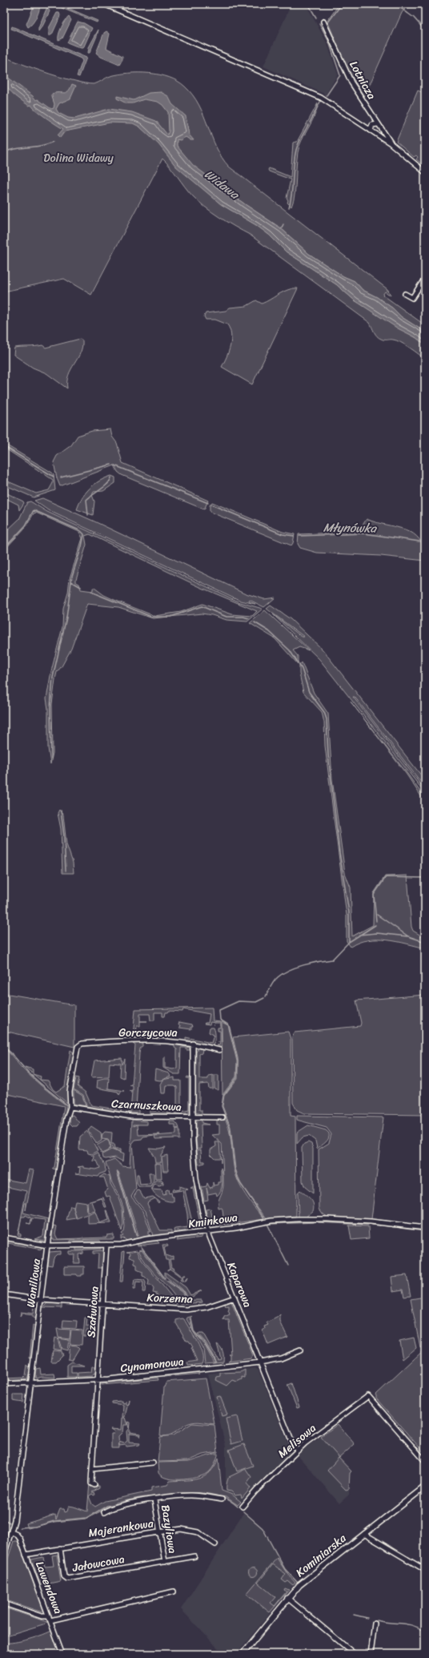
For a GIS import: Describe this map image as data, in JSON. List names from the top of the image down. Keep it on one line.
{"streets":{"street":["Lotnicza","Gorczycowa","Czarnuszkowa","Kminkowa","Waniliowa","Kaparowa","Korzenna","Szałwiowa","Cynamonowa","Melisowa","Majerankowa","Bazyliowa","Kominiarska","Jałowcowa","Lawendowa"]},"crossings":[["Gorczycowa","Waniliowa"],["Gorczycowa","Kaparowa"],["Czarnuszkowa","Waniliowa"],["Czarnuszkowa","Kaparowa"],["Kminkowa","Waniliowa"],["Kminkowa","Kaparowa"],["Kminkowa","Szałwiowa"],["Waniliowa","Korzenna"],["Waniliowa","Cynamonowa"],["Waniliowa","Lawendowa"],["Kaparowa","Korzenna"],["Kaparowa","Cynamonowa"],["Kaparowa","Melisowa"],["Korzenna","Szałwiowa"],["Szałwiowa","Cynamonowa"],["Majerankowa","Bazyliowa"],["Majerankowa","Jałowcowa"],["Majerankowa","Lawendowa"],["Bazyliowa","Jałowcowa"]],"water":["Widawa","Młynówka"],"parks":["Dolina Widawy"]}
